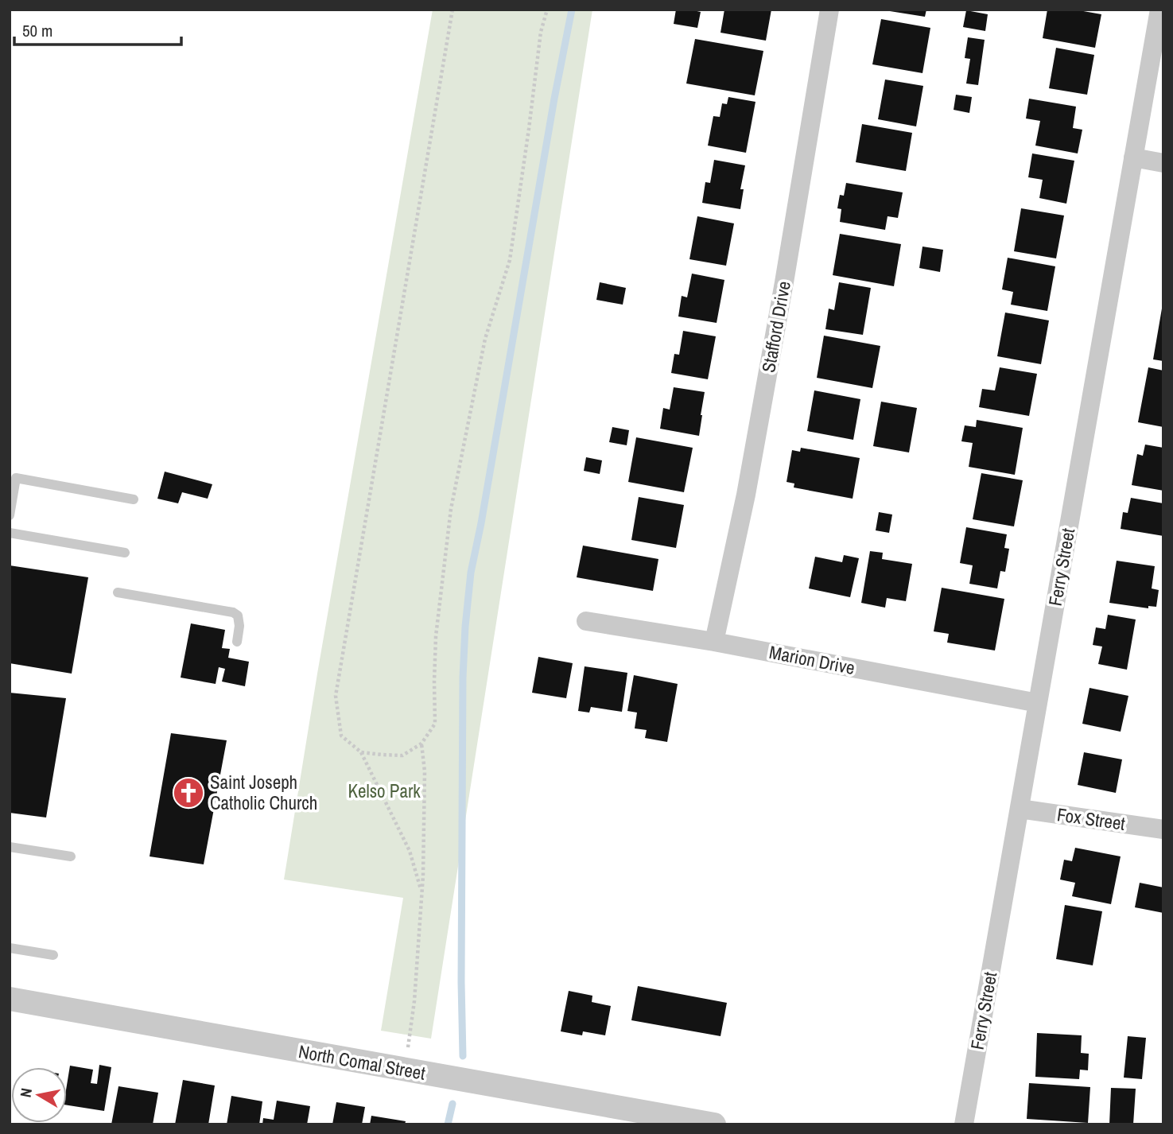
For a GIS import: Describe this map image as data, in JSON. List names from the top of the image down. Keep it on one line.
{"streets":{"street":["Stafford Drive","Ferry Street","Marion Drive","Fox Street","North Comal Street"]},"crossings":[["Stafford Drive","Marion Drive"],["Ferry Street","Marion Drive"],["Ferry Street","Fox Street"]],"parks":["Kelso Park"],"places":{"church":["Saint Joseph Catholic Church"]},"scale_bar":"50 m","north":"left"}
